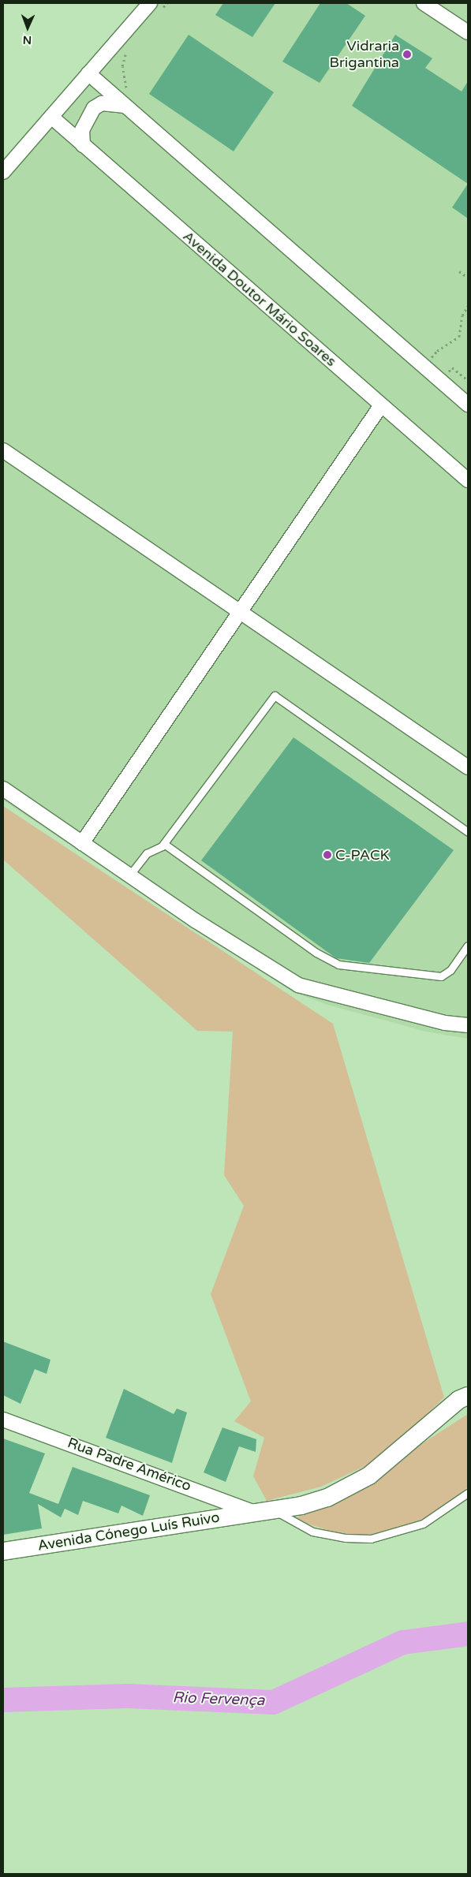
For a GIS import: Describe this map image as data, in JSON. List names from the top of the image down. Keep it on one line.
{"streets":{"street":["Avenida Doutor Mário Soares","Rua Padre Américo","Avenida Cónego Luís Ruivo"]},"crossings":[["Rua Padre Américo","Avenida Cónego Luís Ruivo"]],"water":["Rio Fervença"],"places":["Vidraria Brigantina","C-PACK"],"north":"bottom"}
